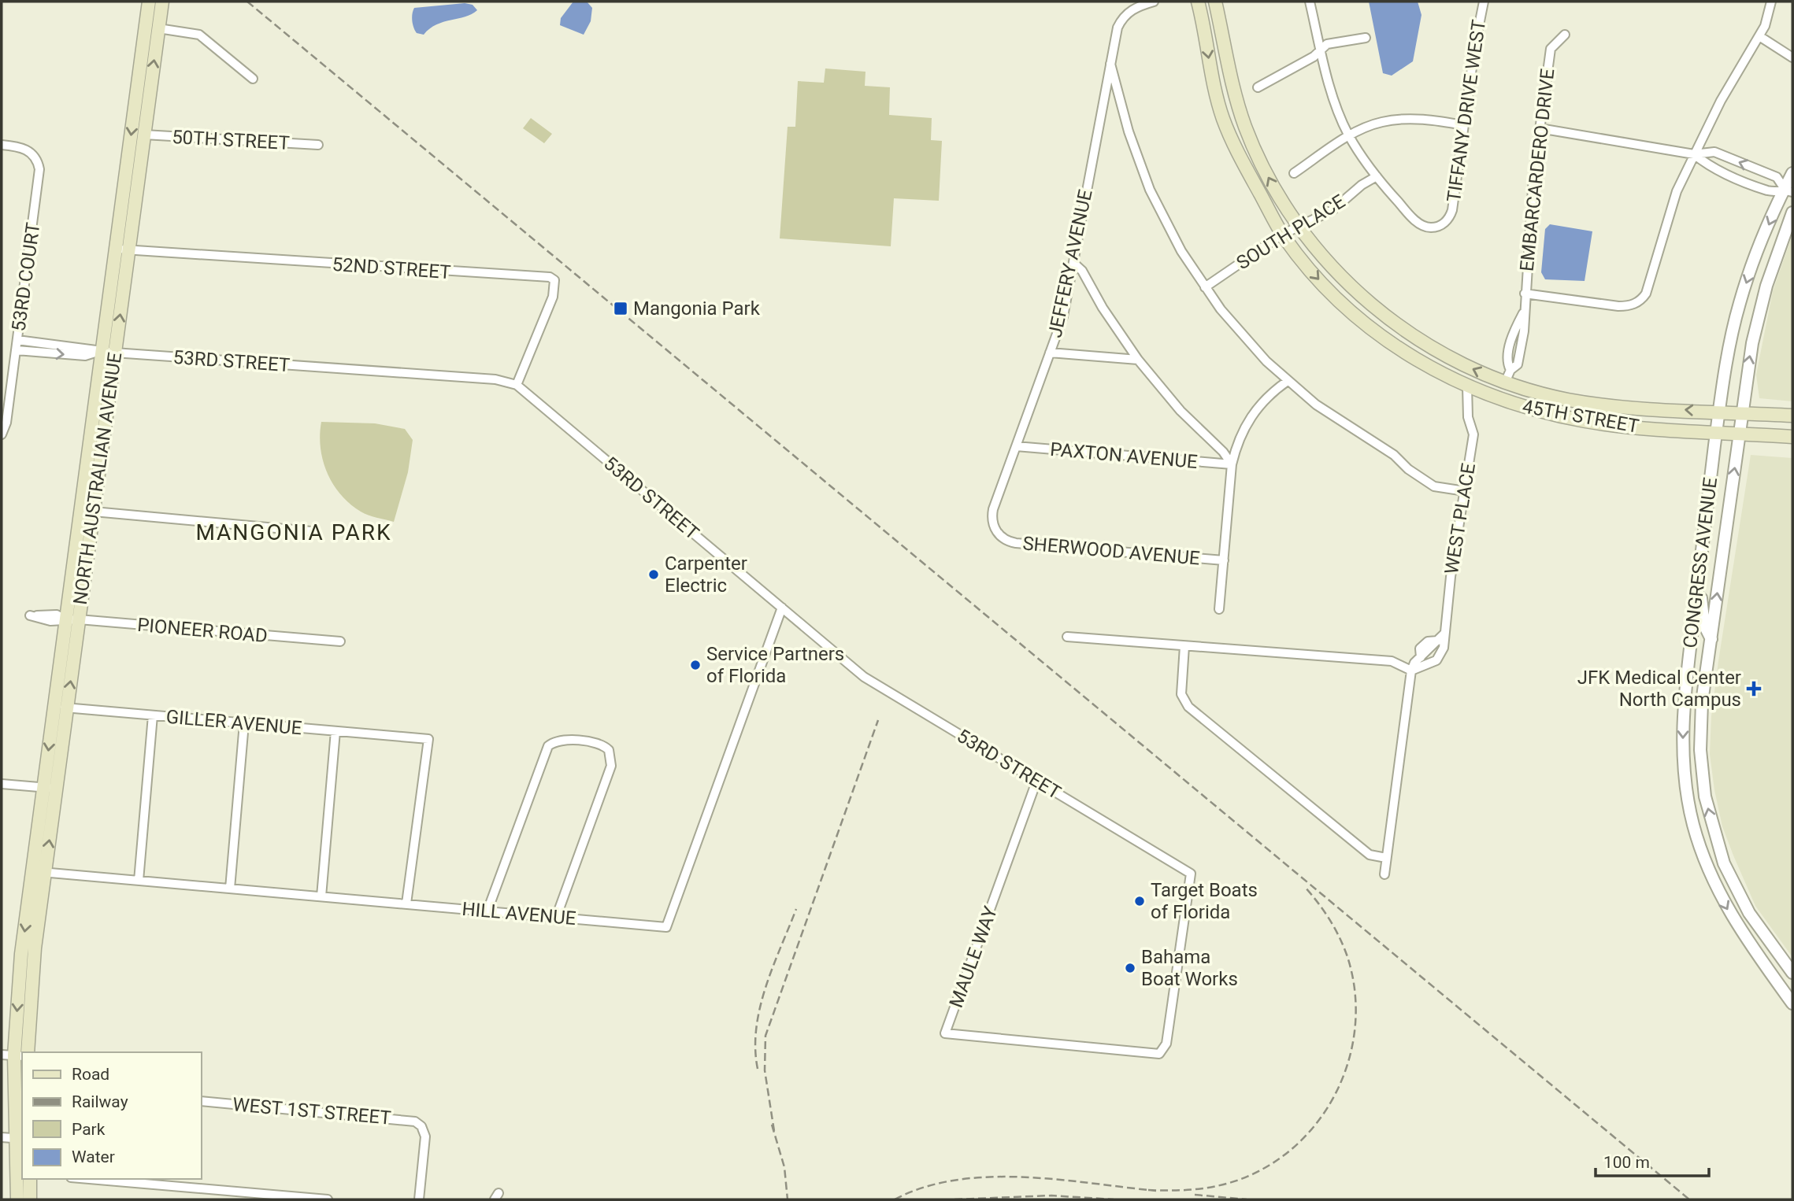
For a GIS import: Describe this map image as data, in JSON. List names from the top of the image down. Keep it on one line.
{"streets":{"main road":["45TH STREET","NORTH AUSTRALIAN AVENUE"],"street":["TIFFANY DRIVE WEST","50TH STREET","EMBARCARDERO DRIVE","SOUTH PLACE","JEFFERY AVENUE","52ND STREET","53RD COURT","53RD STREET","PAXTON AVENUE","WEST PLACE","SHERWOOD AVENUE","CONGRESS AVENUE","PIONEER ROAD","GILLER AVENUE","HILL AVENUE","MAULE WAY","WEST 1ST STREET"]},"crossings":[["TIFFANY DRIVE WEST","SOUTH PLACE"],["50TH STREET","NORTH AUSTRALIAN AVENUE"],["EMBARCARDERO DRIVE","45TH STREET"],["SOUTH PLACE","45TH STREET"],["JEFFERY AVENUE","PAXTON AVENUE"],["JEFFERY AVENUE","SHERWOOD AVENUE"],["52ND STREET","53RD STREET"],["52ND STREET","NORTH AUSTRALIAN AVENUE"],["53RD COURT","53RD STREET"],["53RD STREET","NORTH AUSTRALIAN AVENUE"],["53RD STREET","HILL AVENUE"],["53RD STREET","MAULE WAY"],["45TH STREET","WEST PLACE"],["45TH STREET","CONGRESS AVENUE"],["NORTH AUSTRALIAN AVENUE","PIONEER ROAD"],["NORTH AUSTRALIAN AVENUE","GILLER AVENUE"],["NORTH AUSTRALIAN AVENUE","HILL AVENUE"],["GILLER AVENUE","HILL AVENUE"]],"districts":["MANGONIA PARK"],"places":{"transit":["Mangonia Park"],"other":["Carpenter Electric","Service Partners of Florida","Target Boats of Florida","Bahama Boat Works"],"health":["JFK Medical Center North Campus"]},"legend":["Road","Railway","Park","Water"],"scale_bar":"100 m"}
